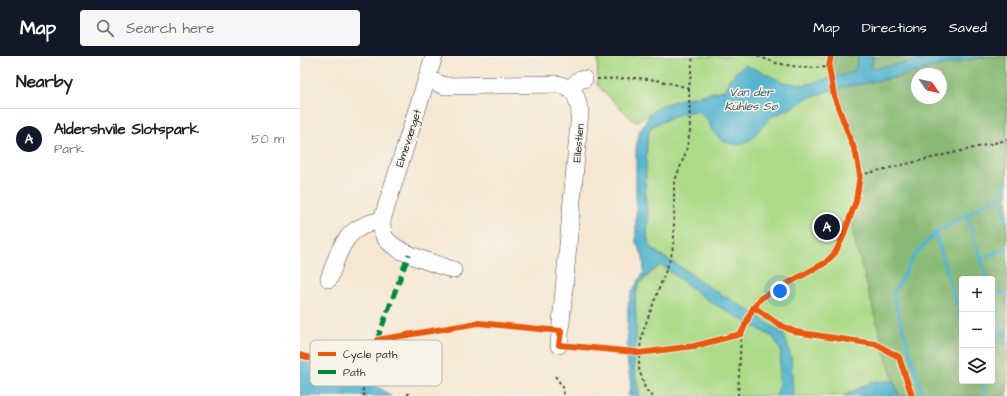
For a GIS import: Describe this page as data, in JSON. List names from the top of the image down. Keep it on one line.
{"streets":{"street":["Elmevænget","Ellestien"]},"water":["Van der Kühles Sø"],"legend":["Cycle path","Path"],"north":"bottom right","page":{"header":"Map","search":"Search here","nav":["Map","Directions","Saved"],"heading":"Nearby","list":[{"mark":"A","name":"Aldershvile Slotspark","note":"Park","value":"50 m"}],"pins":"A","map_buttons":["+","−"]}}
